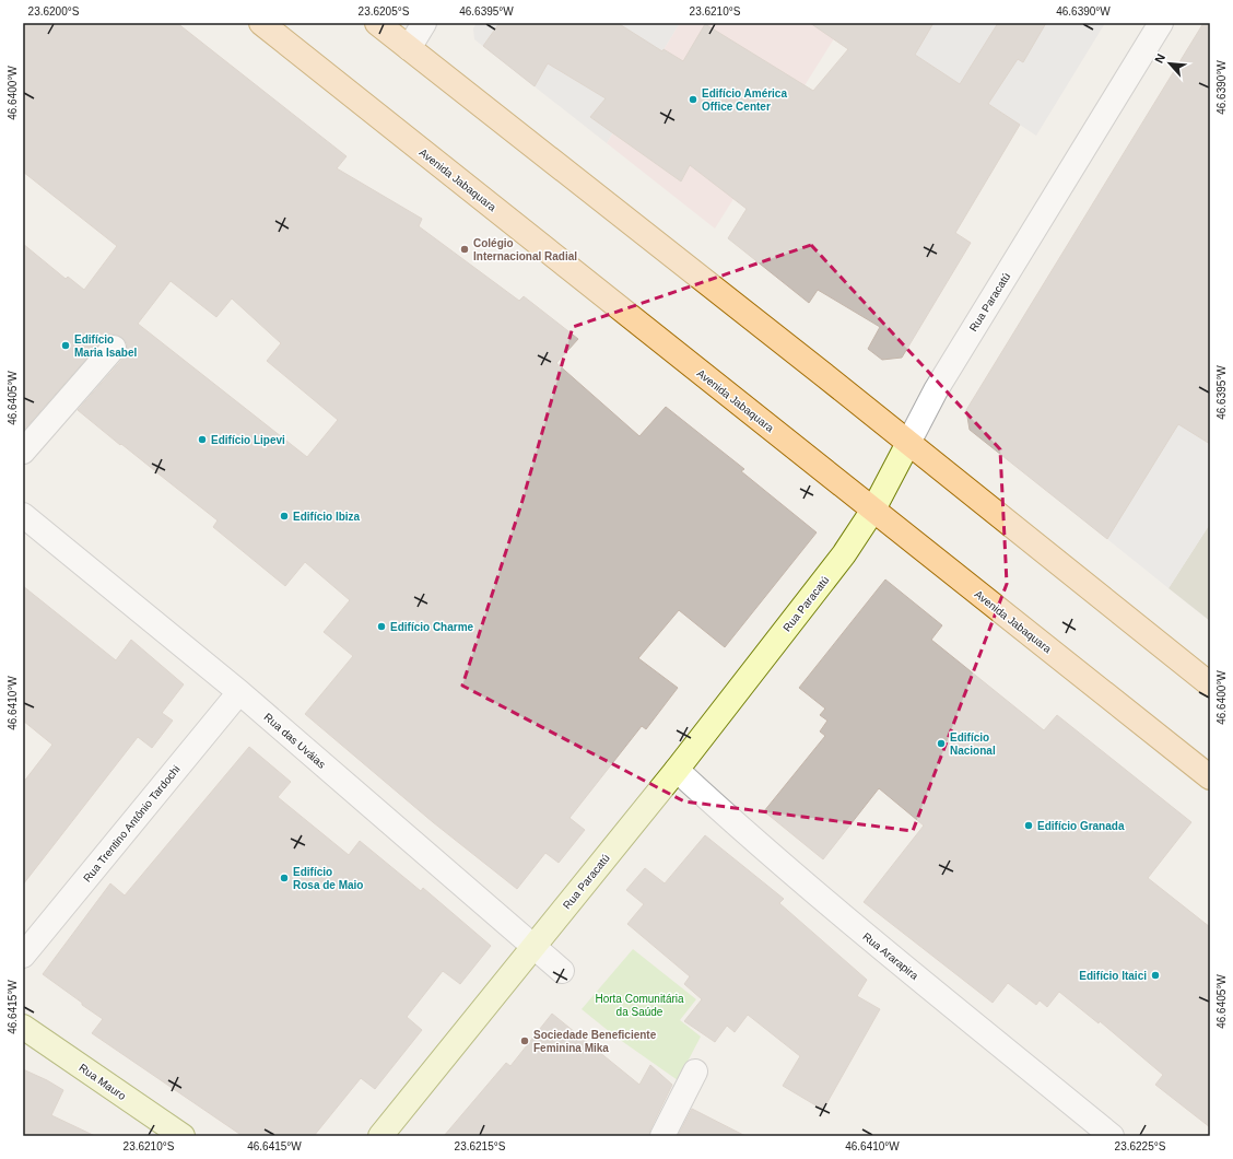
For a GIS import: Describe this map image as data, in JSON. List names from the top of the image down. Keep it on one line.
{"streets":{"main road":["Avenida Jabaquara"],"street":["Rua Paracatú","Rua das Uváias","Rua Trentino Antônio Tardochi","Rua Ararapira","Rua Mauro"]},"crossings":[["Avenida Jabaquara","Rua Paracatú"],["Rua Paracatú","Rua das Uváias"],["Rua Paracatú","Rua Ararapira"],["Rua das Uváias","Rua Trentino Antônio Tardochi"]],"parks":["Horta Comunitária da Saúde"],"places":["Edifício América Office Center","Colégio Internacional Radial","Edifício Maria Isabel","Edifício Lipevi","Edifício Ibiza","Edifício Charme","Edifício Nacional","Edifício Granada","Edifício Rosa de Maio","Edifício Itaici","Sociedade Beneficiente Feminina Mika"],"north":"top left","coordinates":["23.6200°S","23.6205°S","46.6395°W","23.6210°S","46.6390°W","46.6400°W","46.6405°W","46.6410°W","46.6415°W","23.6215°S","23.6225°S"]}
